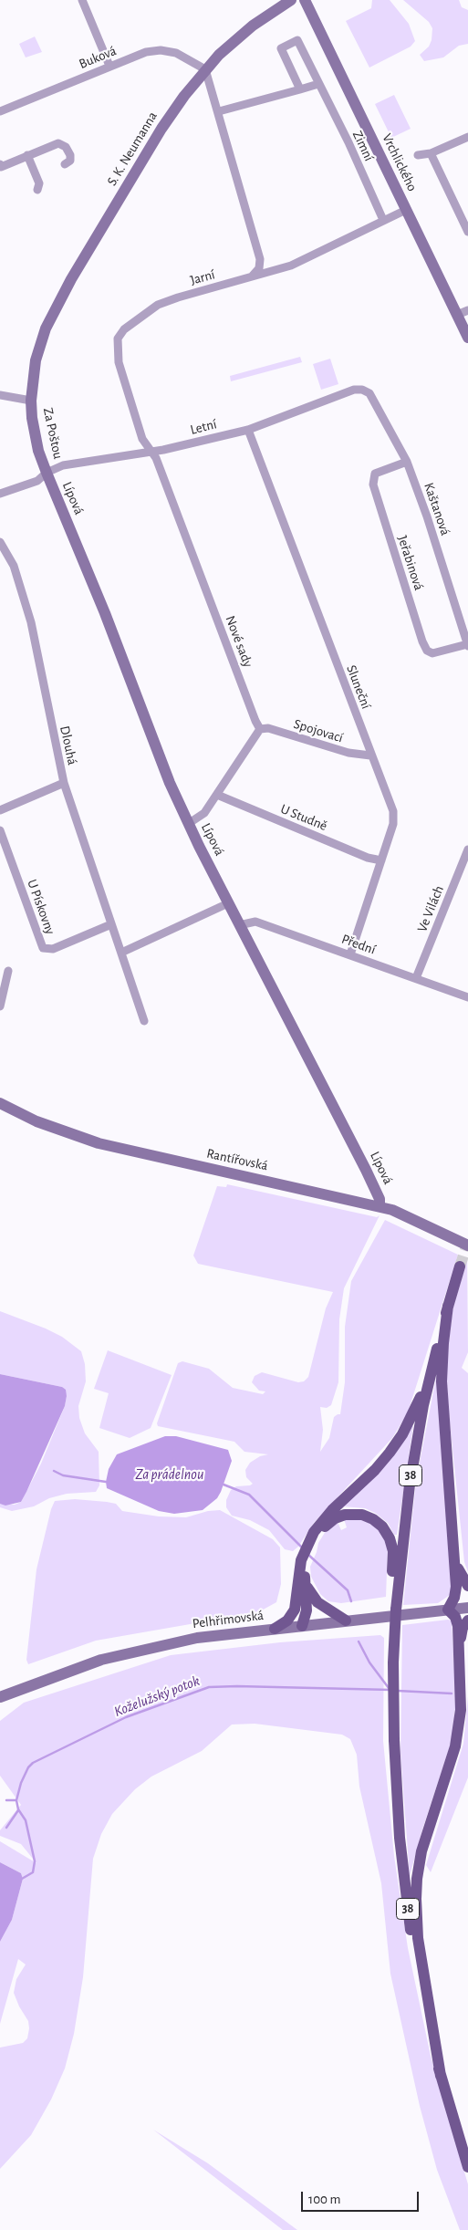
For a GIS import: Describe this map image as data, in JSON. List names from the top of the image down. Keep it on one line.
{"streets":{"main road":["38"],"street":["Buková","Zimní","S. K. Neumanna","Vrchlického","Jarní","Letní","Za Poštou","Lípová","Kaštanová","Jeřabinová","Nové sady","Sluneční","Spojovací","Dlouhá","U Studně","U Pískovny","Ve Vilách","Přední","Rantířovská","Pelhřimovská"]},"crossings":[["Buková","S. K. Neumanna"],["S. K. Neumanna","Za Poštou"],["Jarní","Letní"],["Jarní","Nové sady"],["Letní","Za Poštou"],["Letní","Lípová"],["Letní","Kaštanová"],["Letní","Nové sady"],["Letní","Sluneční"],["Za Poštou","Lípová"],["Lípová","Přední"],["Lípová","Rantířovská"],["Kaštanová","Jeřabinová"],["Nové sady","Spojovací"],["Sluneční","Spojovací"],["Sluneční","U Studně"],["Sluneční","Přední"],["Dlouhá","U Pískovny"],["Ve Vilách","Přední"]],"water":["Za prádelnou","Koželužský potok"],"scale_bar":"100 m"}
